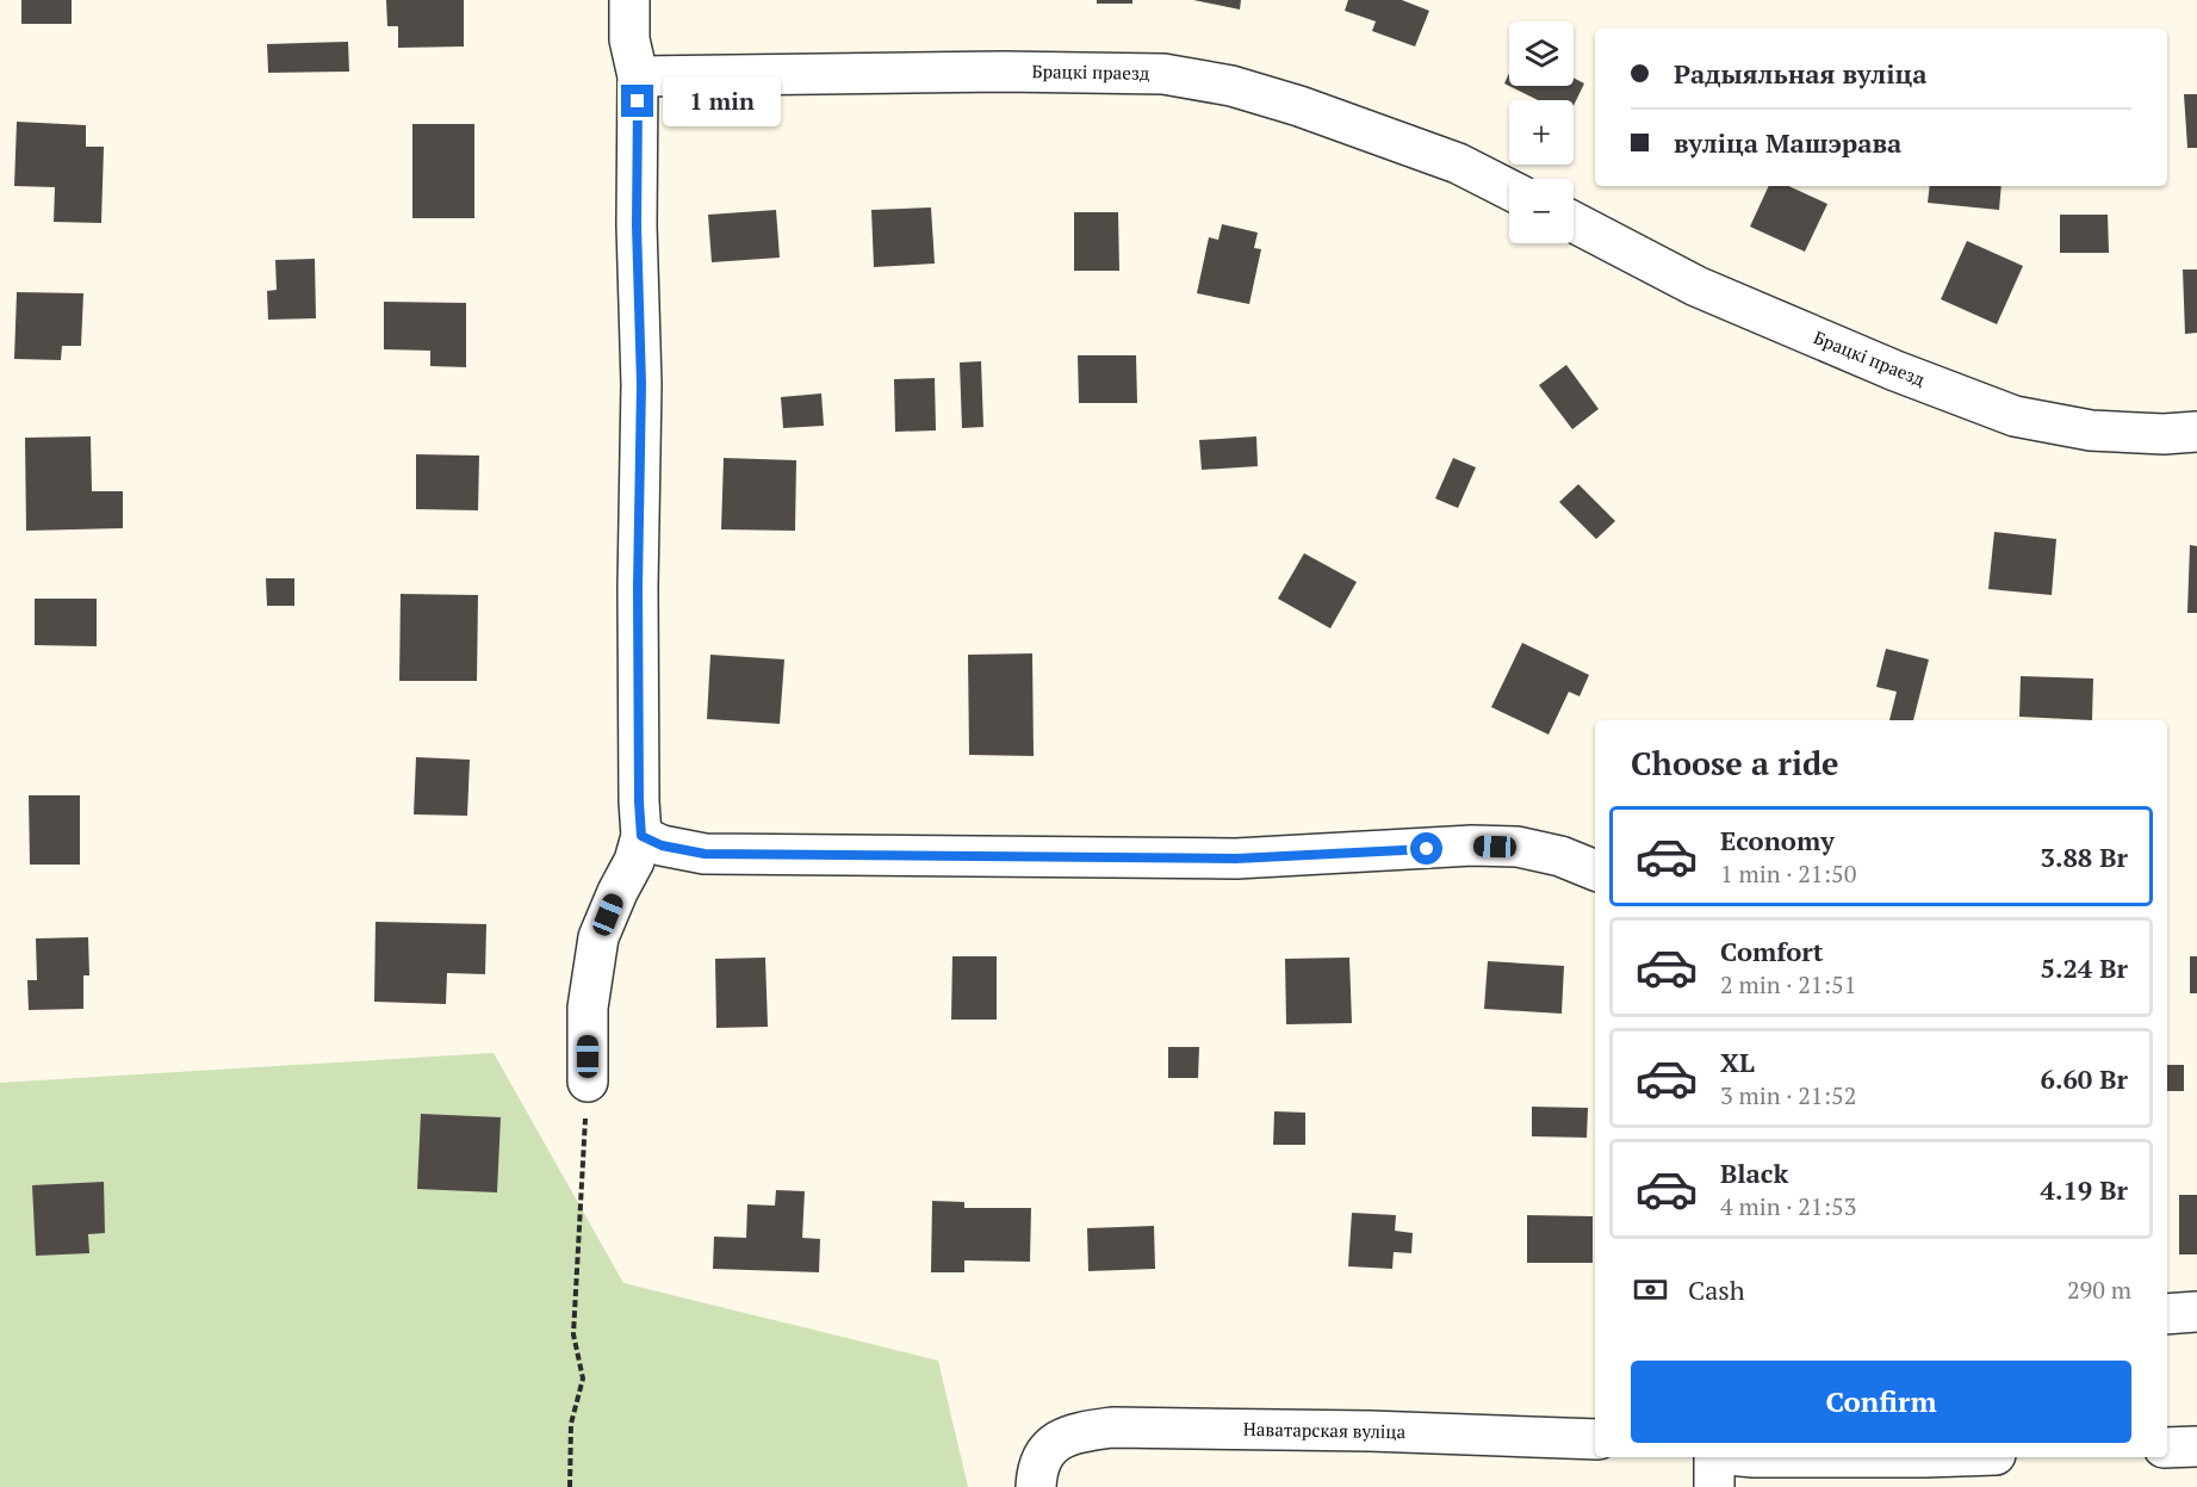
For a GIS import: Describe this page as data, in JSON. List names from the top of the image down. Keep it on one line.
{"streets":{"street":["Брацкі праезд","Наватарская вуліца"]},"page":{"map_buttons":["+","−"],"banner":["Радыяльная вуліца","вуліца Машэрава"],"bubble":"1 min","heading":"Choose a ride","list":[{"name":"Economy","note":"1 min · 21:50","value":"3.88 Br"},{"name":"Comfort","note":"2 min · 21:51","value":"5.24 Br"},{"name":"XL","note":"3 min · 21:52","value":"6.60 Br"},{"name":"Black","note":"4 min · 21:53","value":"4.19 Br"}],"pay":["Cash","290 m"],"buttons":"Confirm"}}
